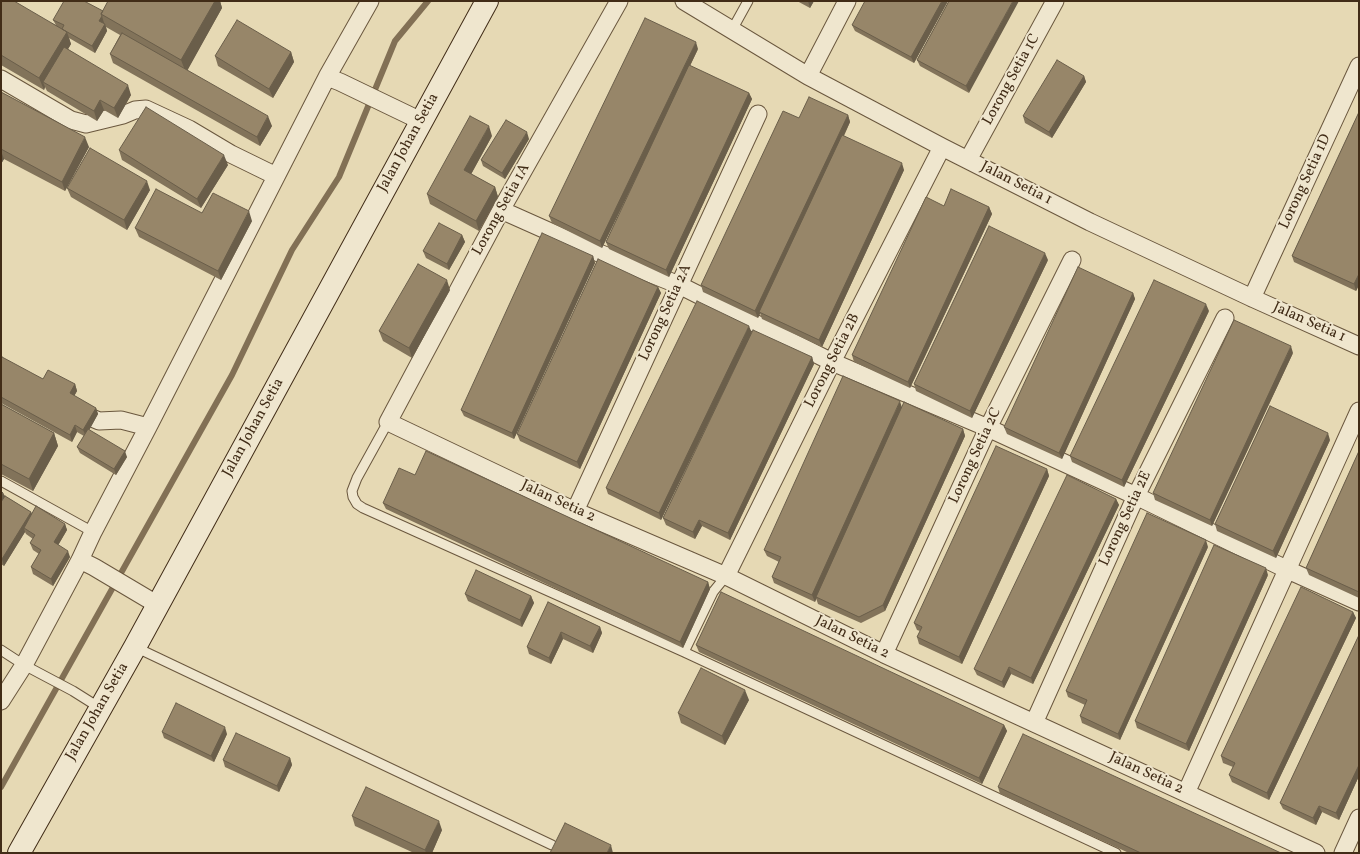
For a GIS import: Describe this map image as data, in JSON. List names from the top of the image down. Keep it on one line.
{"streets":{"main road":["Jalan Johan Setia"],"street":["Lorong Setia 1C","Lorong Setia 1D","Jalan Setia 1","Lorong Setia 1A","Lorong Setia 2A","Lorong Setia 2B","Lorong Setia 2C","Jalan Setia 2","Lorong Setia 2E"]},"crossings":[["Lorong Setia 1C","Jalan Setia 1"],["Lorong Setia 1D","Jalan Setia 1"],["Jalan Setia 1","Lorong Setia 2B"],["Lorong Setia 1A","Jalan Setia 2"],["Lorong Setia 2A","Jalan Setia 2"],["Lorong Setia 2B","Jalan Setia 2"],["Lorong Setia 2C","Jalan Setia 2"],["Jalan Setia 2","Lorong Setia 2E"]]}
